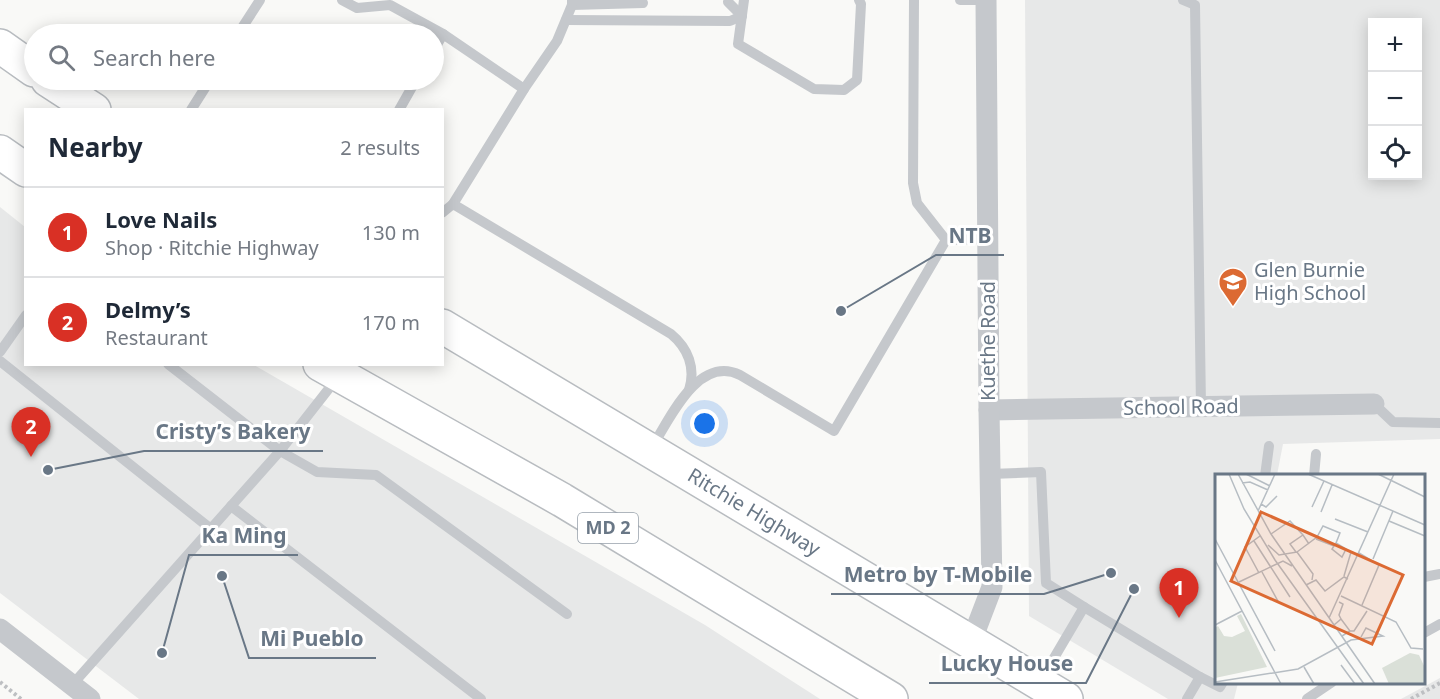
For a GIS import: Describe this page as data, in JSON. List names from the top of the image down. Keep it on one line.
{"streets":{"main road":["Ritchie Highway","MD 2"],"street":["Kuethe Road","School Road"]},"crossings":[["Kuethe Road","School Road"],["Kuethe Road","Ritchie Highway"]],"places":{"school or university":["Glen Burnie High School"],"other":["NTB","Cristy’s Bakery","Metro by T-Mobile","Mi Pueblo","Lucky House","Ka Ming"]},"page":{"map_buttons":["+","−"],"search":"Search here","heading":["Nearby","2 results"],"list":[{"mark":"1","name":"Love Nails","note":"Shop · Ritchie Highway","value":"130 m"},{"mark":"2","name":"Delmy’s","note":"Restaurant","value":"170 m"}],"pins":["2","1"]}}
